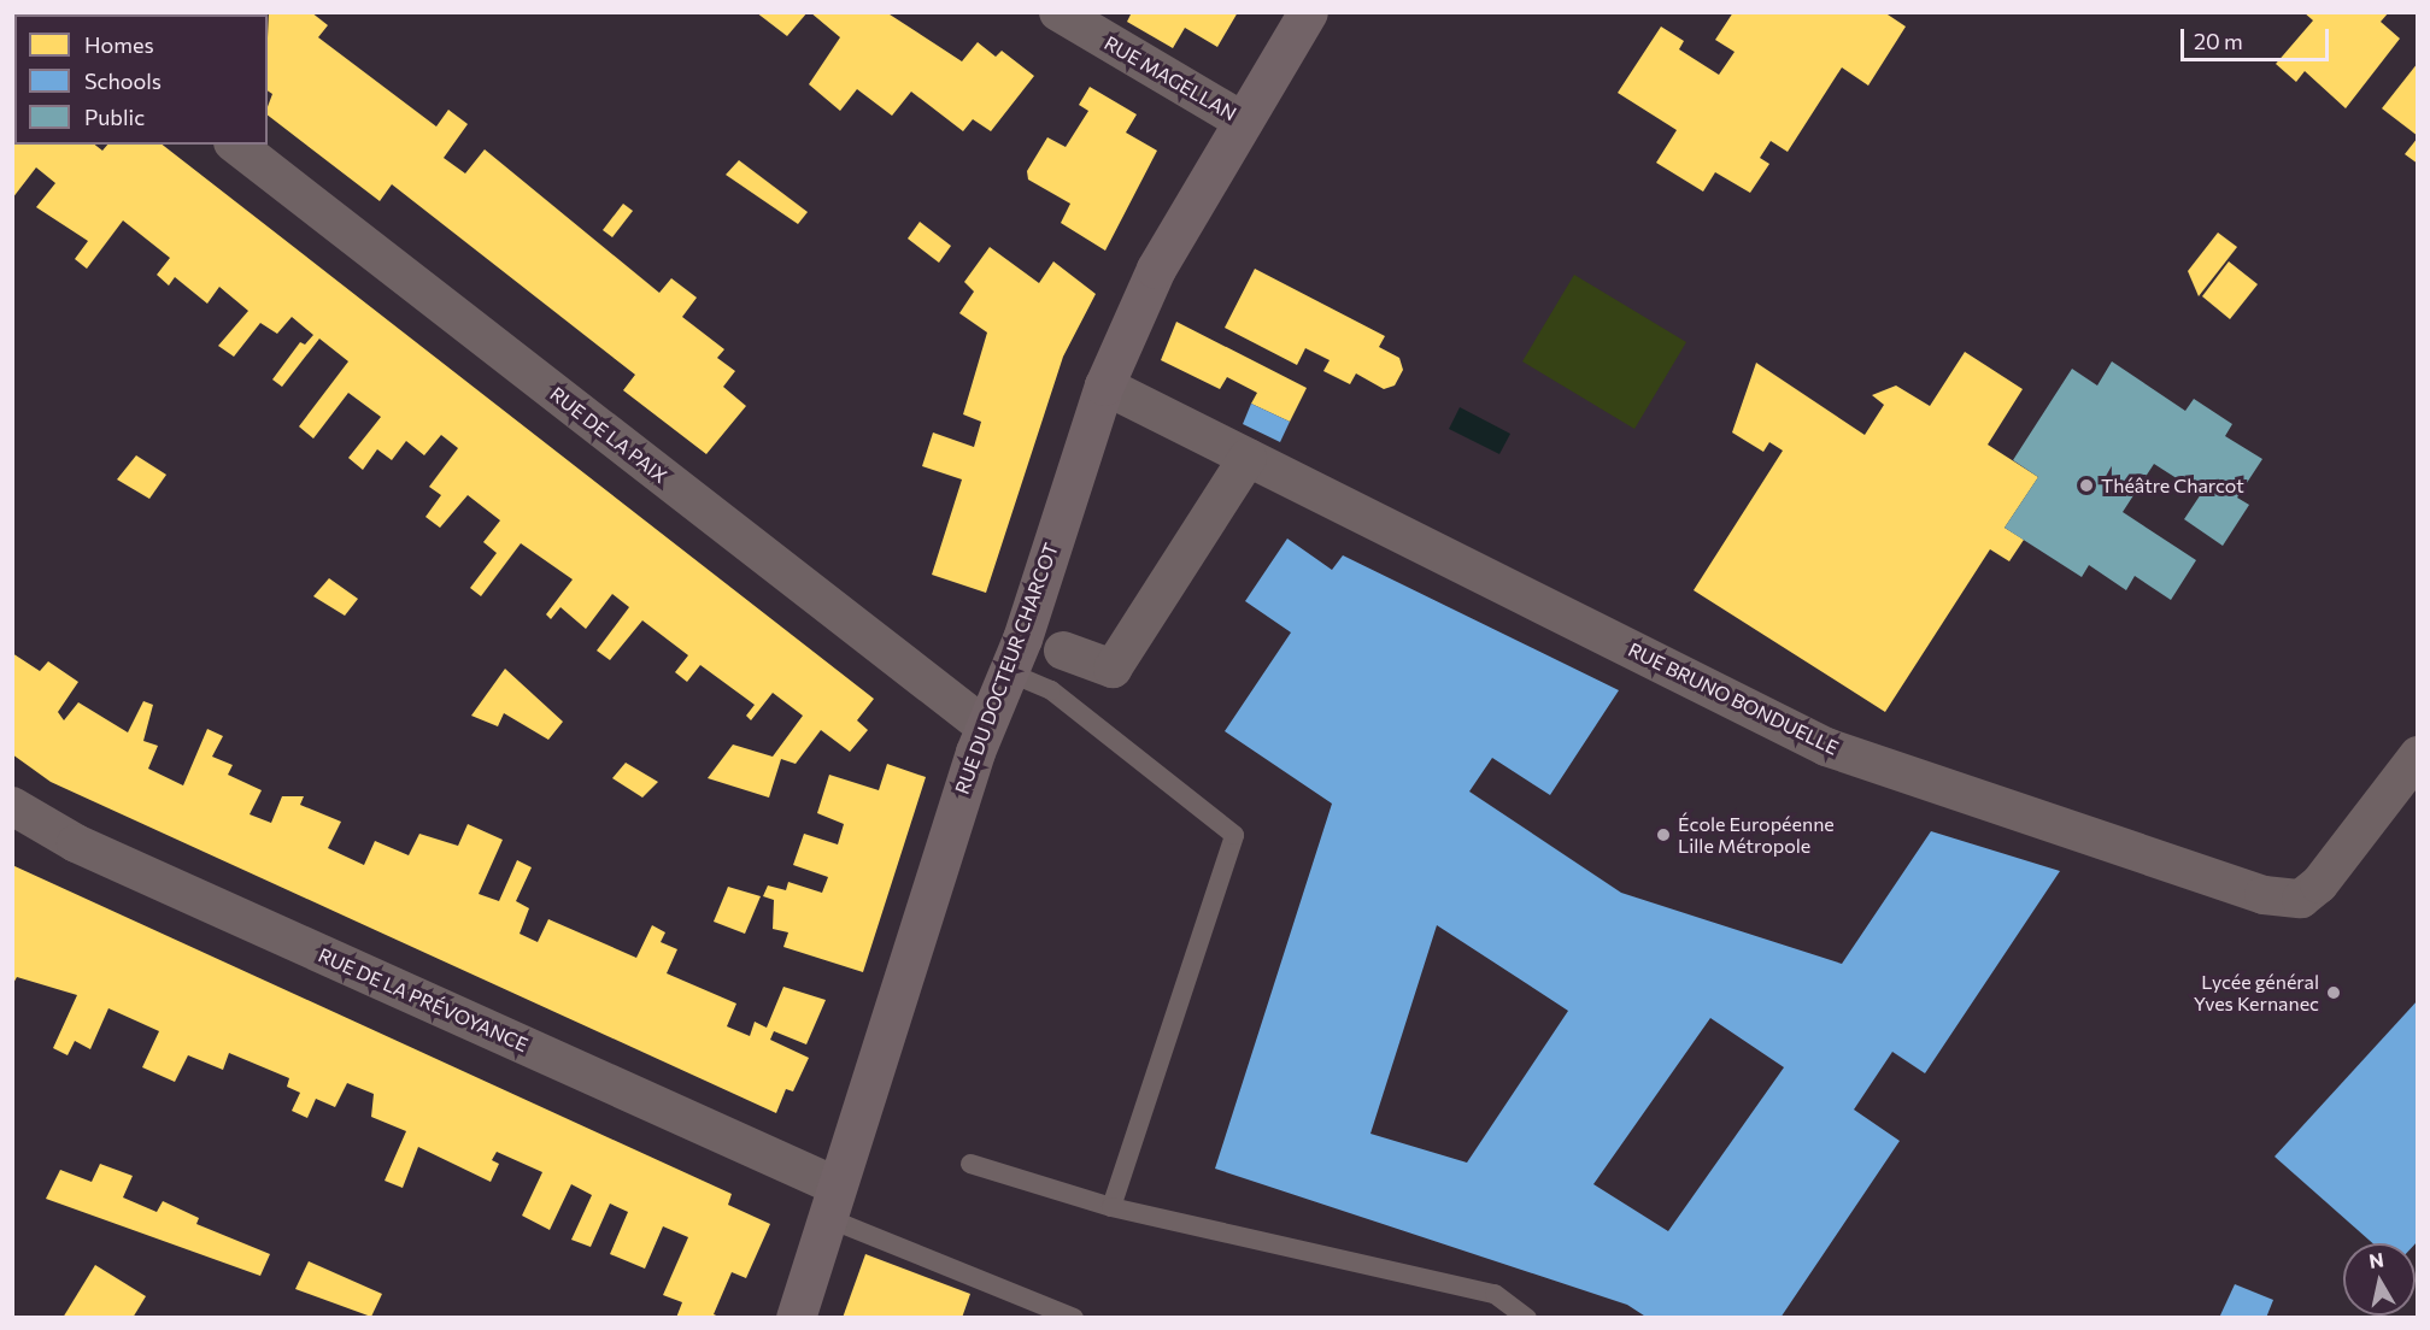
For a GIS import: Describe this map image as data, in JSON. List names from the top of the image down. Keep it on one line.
{"streets":{"street":["RUE MAGELLAN","RUE DE LA PAIX","RUE DU DOCTEUR CHARCOT","RUE BRUNO BONDUELLE","RUE DE LA PRÉVOYANCE"]},"crossings":[["RUE MAGELLAN","RUE DU DOCTEUR CHARCOT"],["RUE DE LA PAIX","RUE DU DOCTEUR CHARCOT"],["RUE DU DOCTEUR CHARCOT","RUE BRUNO BONDUELLE"],["RUE DU DOCTEUR CHARCOT","RUE DE LA PRÉVOYANCE"]],"places":["Théâtre Charcot","École Européenne Lille Métropole","Lycée général Yves Kernanec"],"legend":["Homes","Schools","Public"],"scale_bar":"20 m","north":"top"}
